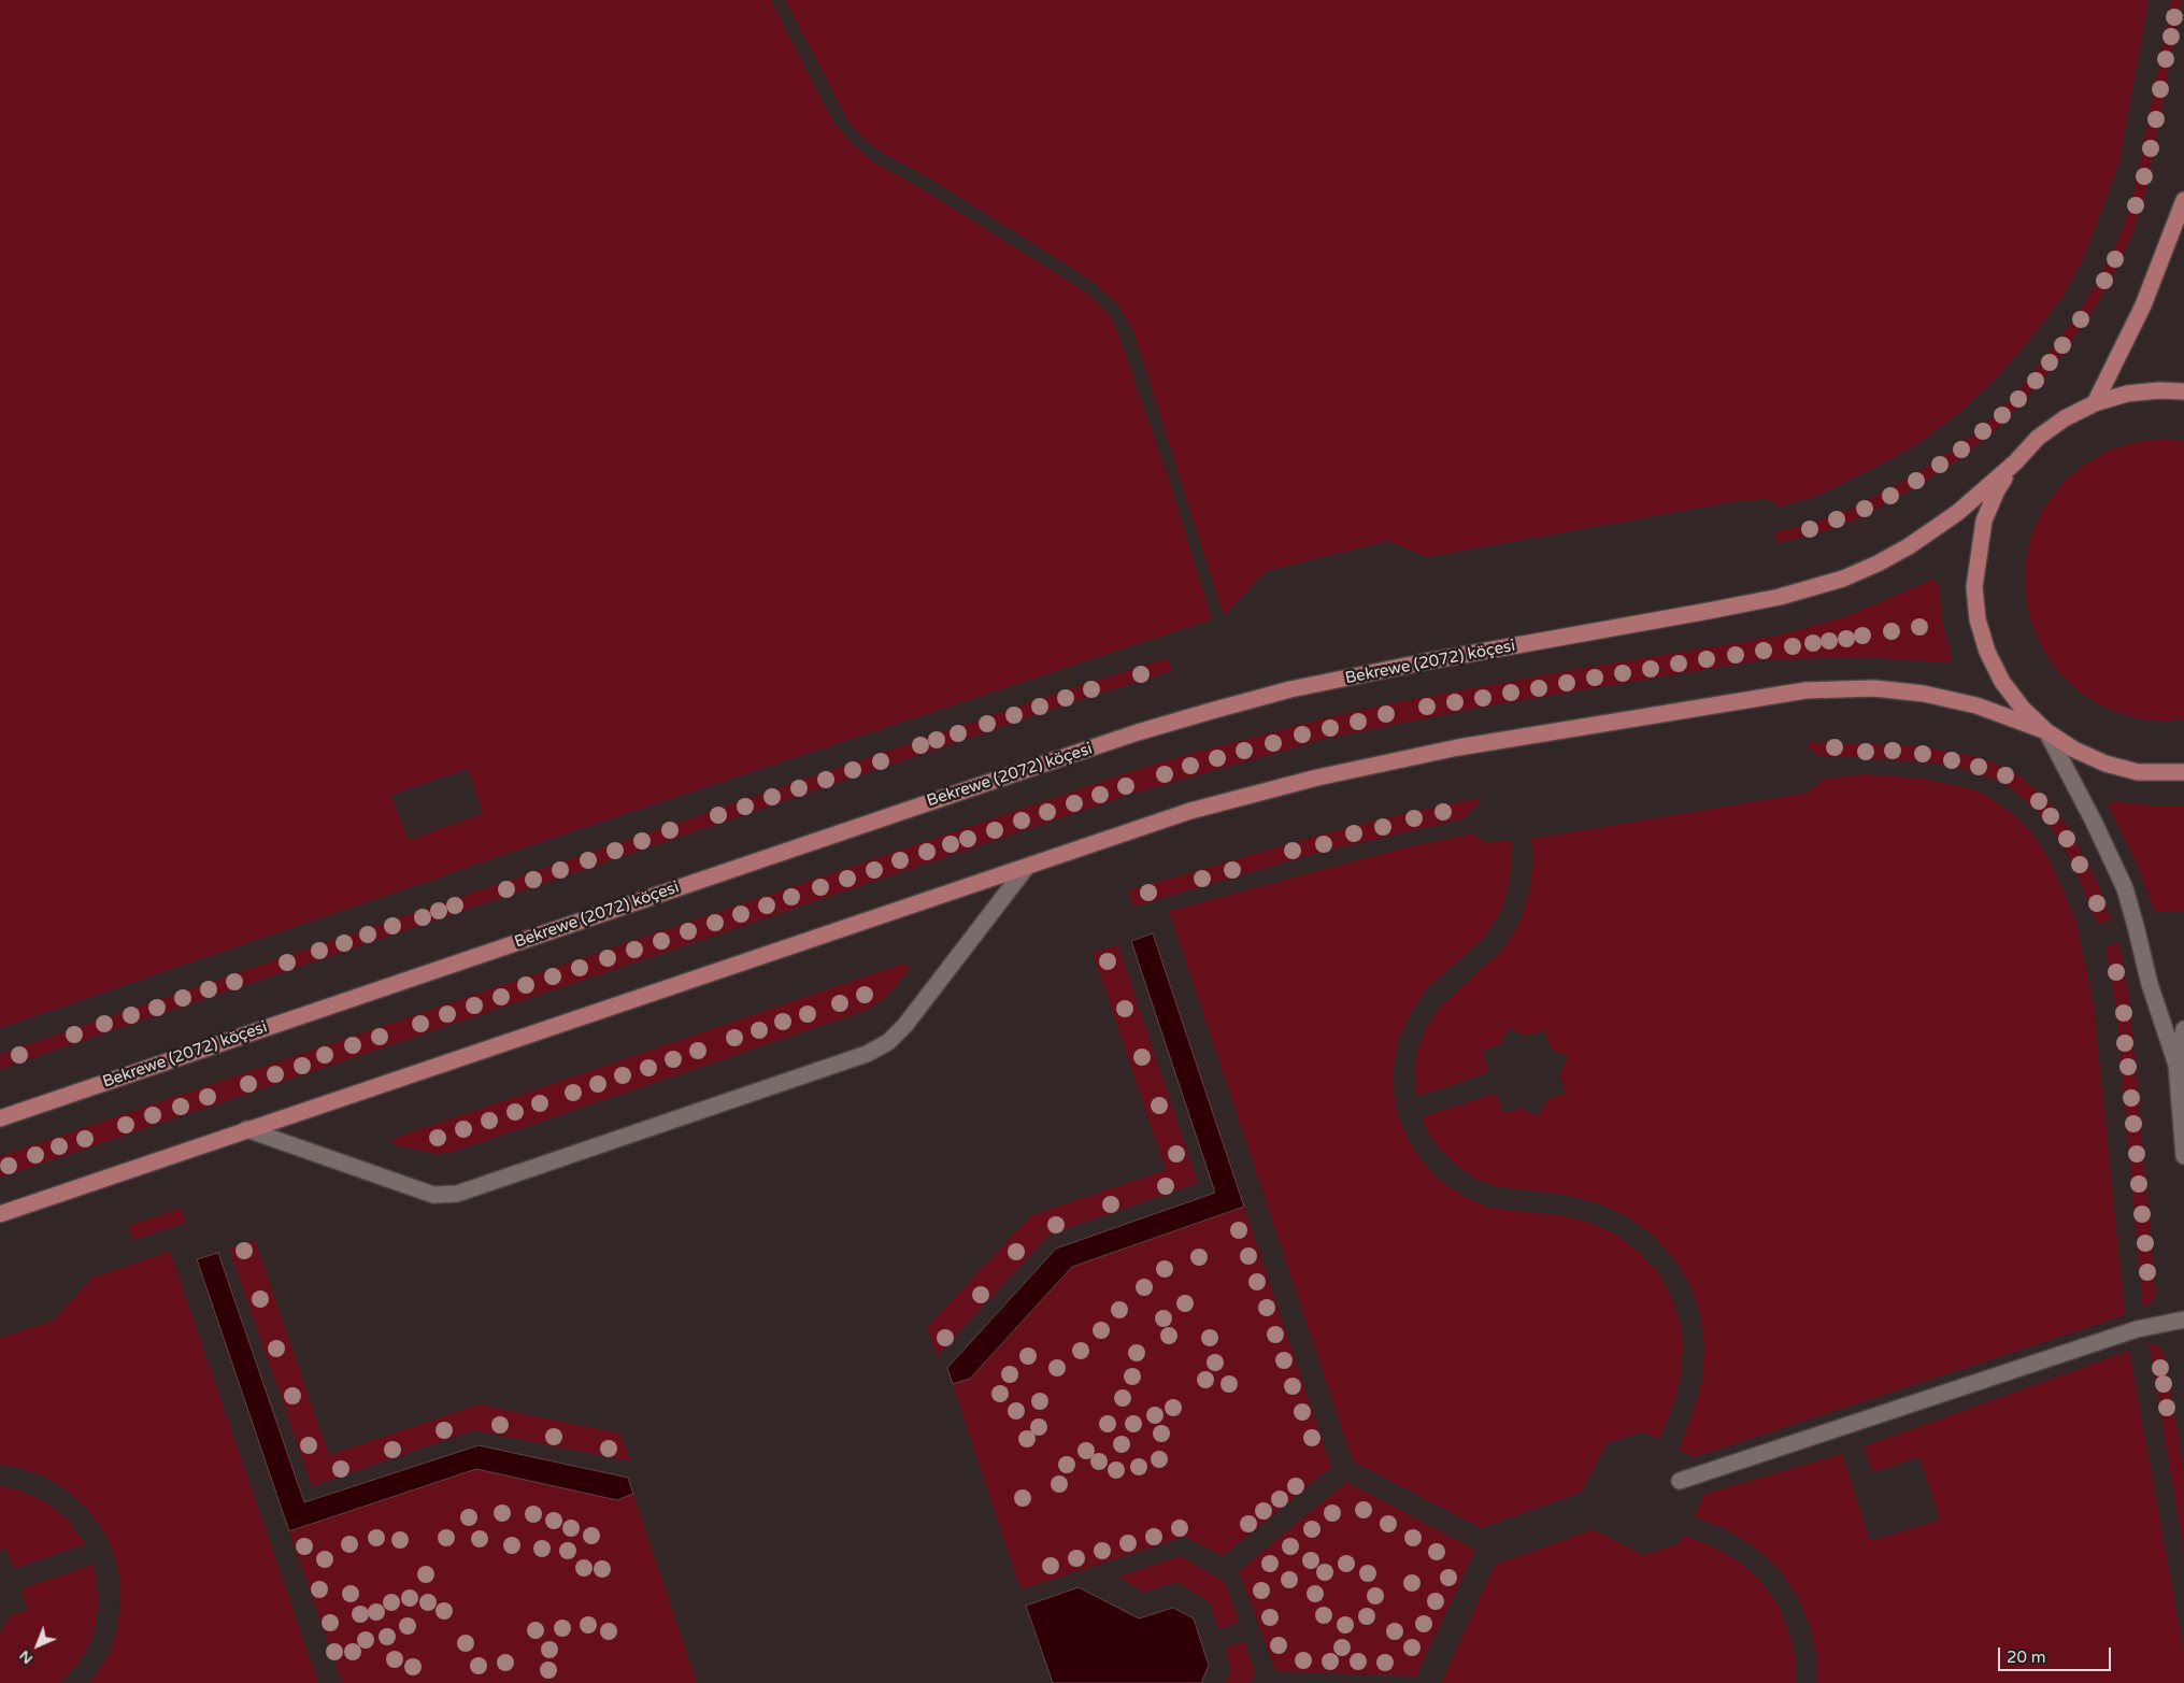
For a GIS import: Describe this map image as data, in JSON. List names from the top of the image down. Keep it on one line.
{"streets":{"main road":["Bekrewe (2072) köçesi"]},"scale_bar":"20 m","north":"bottom left"}
